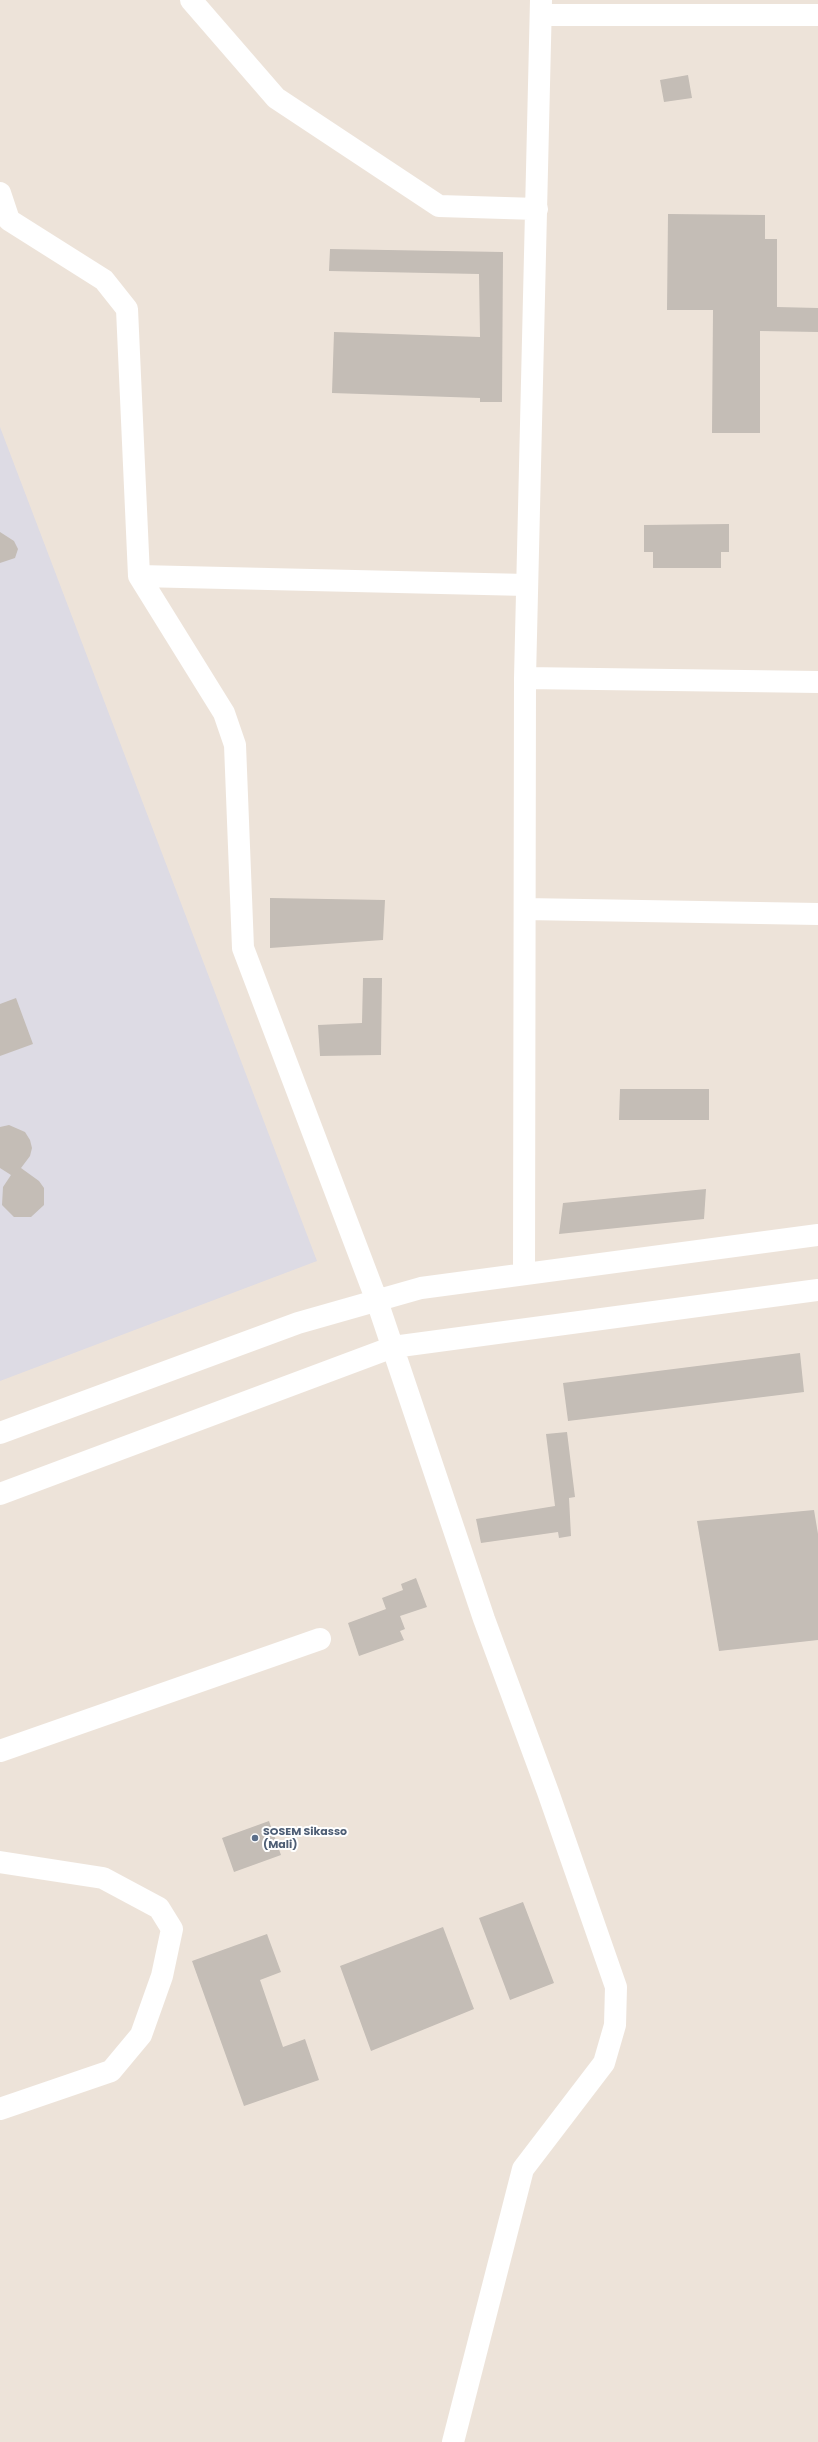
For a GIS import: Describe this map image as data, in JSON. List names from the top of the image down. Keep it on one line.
{"places":["SOSEM Sikasso (Mali)"]}
